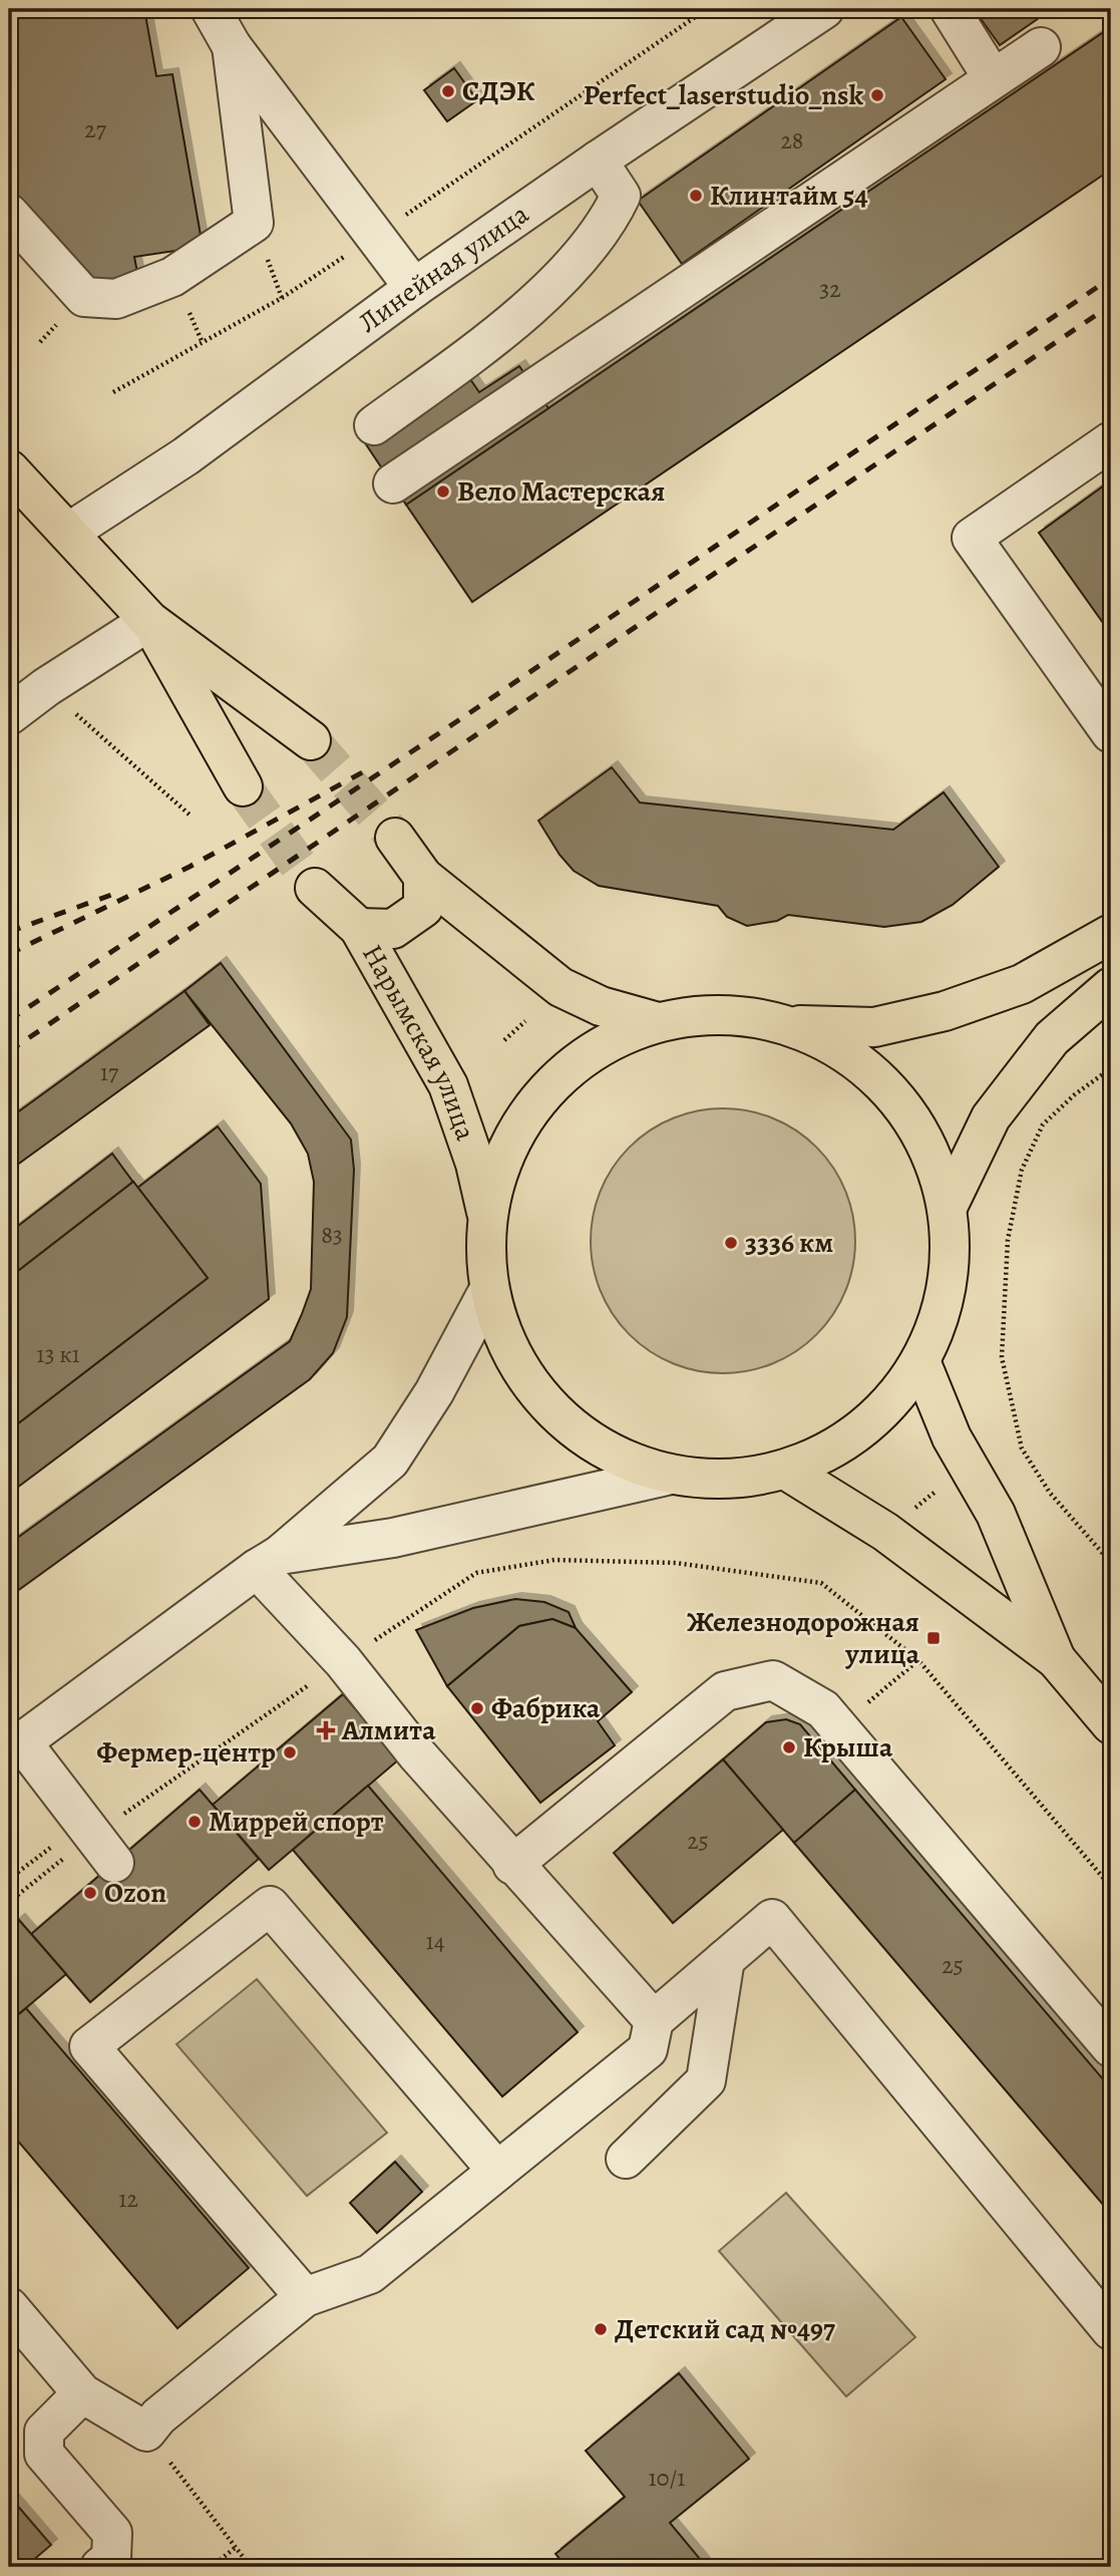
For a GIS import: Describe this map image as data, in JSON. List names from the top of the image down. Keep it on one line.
{"streets":{"main road":["Нарымская улица"],"street":["Линейная улица"]},"places":{"other":["СДЭК","Perfect_laserstudio_nsk","Клинтайм 54","Вело Мастерская","3336 км","Фабрика","Крыша","Фермер-центр","Миррей спорт","Ozon","Детский сад №497"],"transit":["Железнодорожная улица"],"health":["Алмита"]},"house_numbers":["27","28","32","17","83","13 к1","25","14","25","12","10/1"]}
